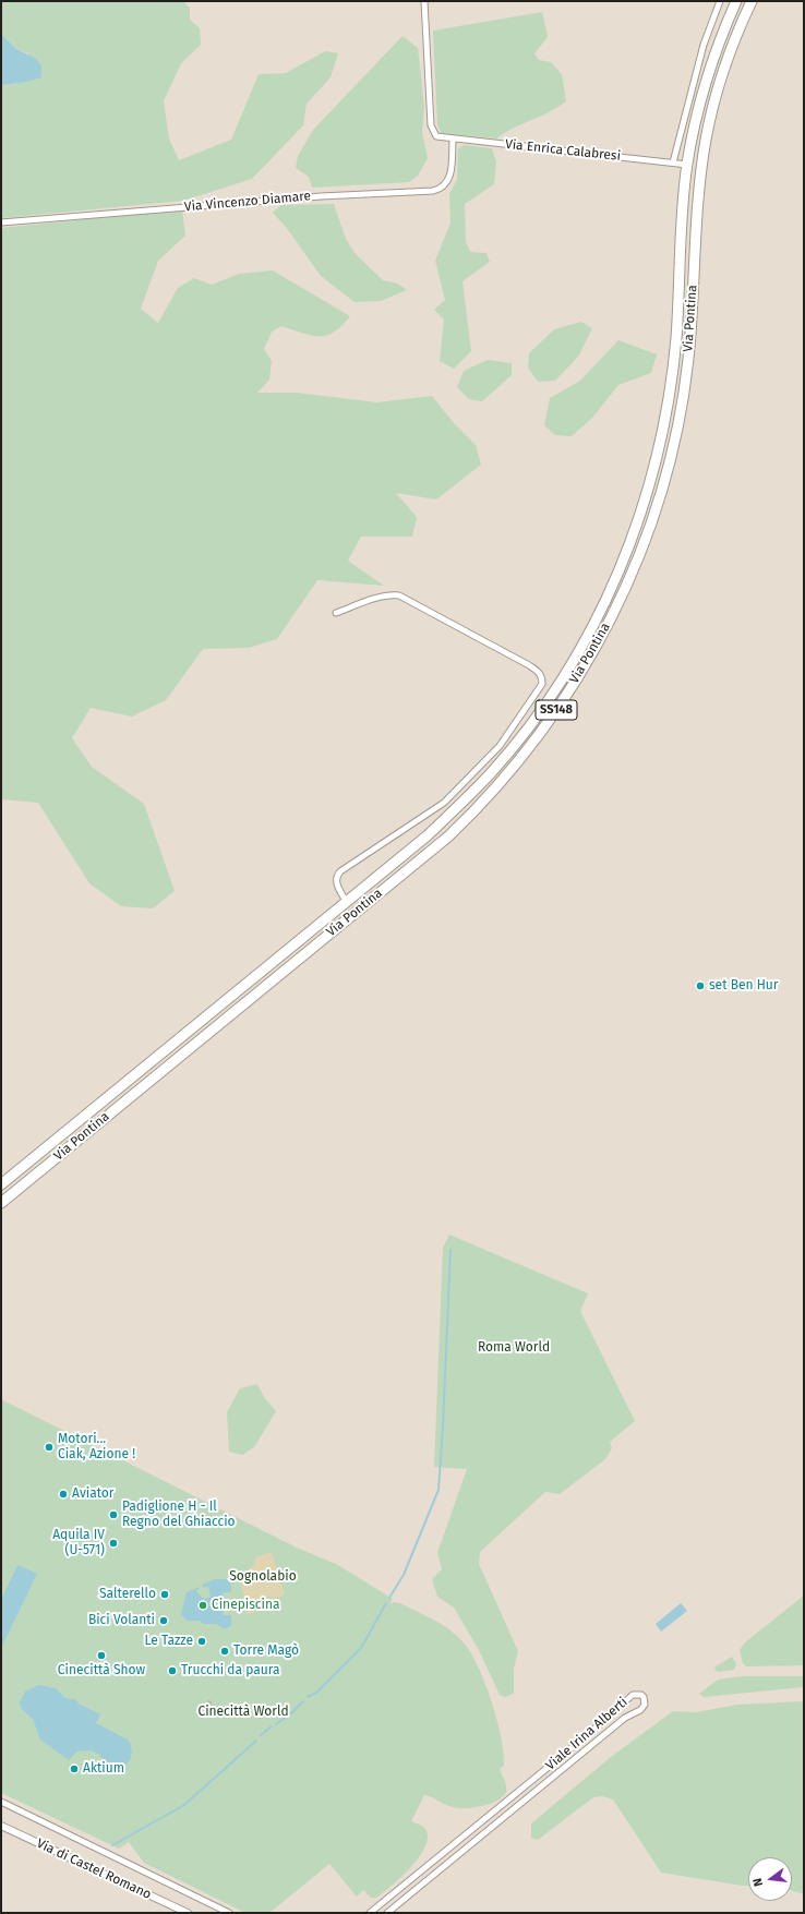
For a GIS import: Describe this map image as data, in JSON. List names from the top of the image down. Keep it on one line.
{"streets":{"highway":["Via Pontina","SS148"],"street":["Via Enrica Calabresi","Via Vincenzo Diamare","Viale Irina Alberti","Via di Castel Romano"]},"crossings":[["Via Enrica Calabresi","Via Vincenzo Diamare"],["Via Enrica Calabresi","Via Pontina"]],"parks":["Roma World","Sognolabio","Cinecittà World"],"places":["set Ben Hur","Motori... Ciak, Azione !","Aviator","Padiglione H - Il Regno del Ghiaccio","Aquila IV (U-571)","Salterello","Cinepiscina","Bici Volanti","Le Tazze","Torre Magò","Cinecittà Show","Trucchi da paura","Aktium"],"north":"left"}
